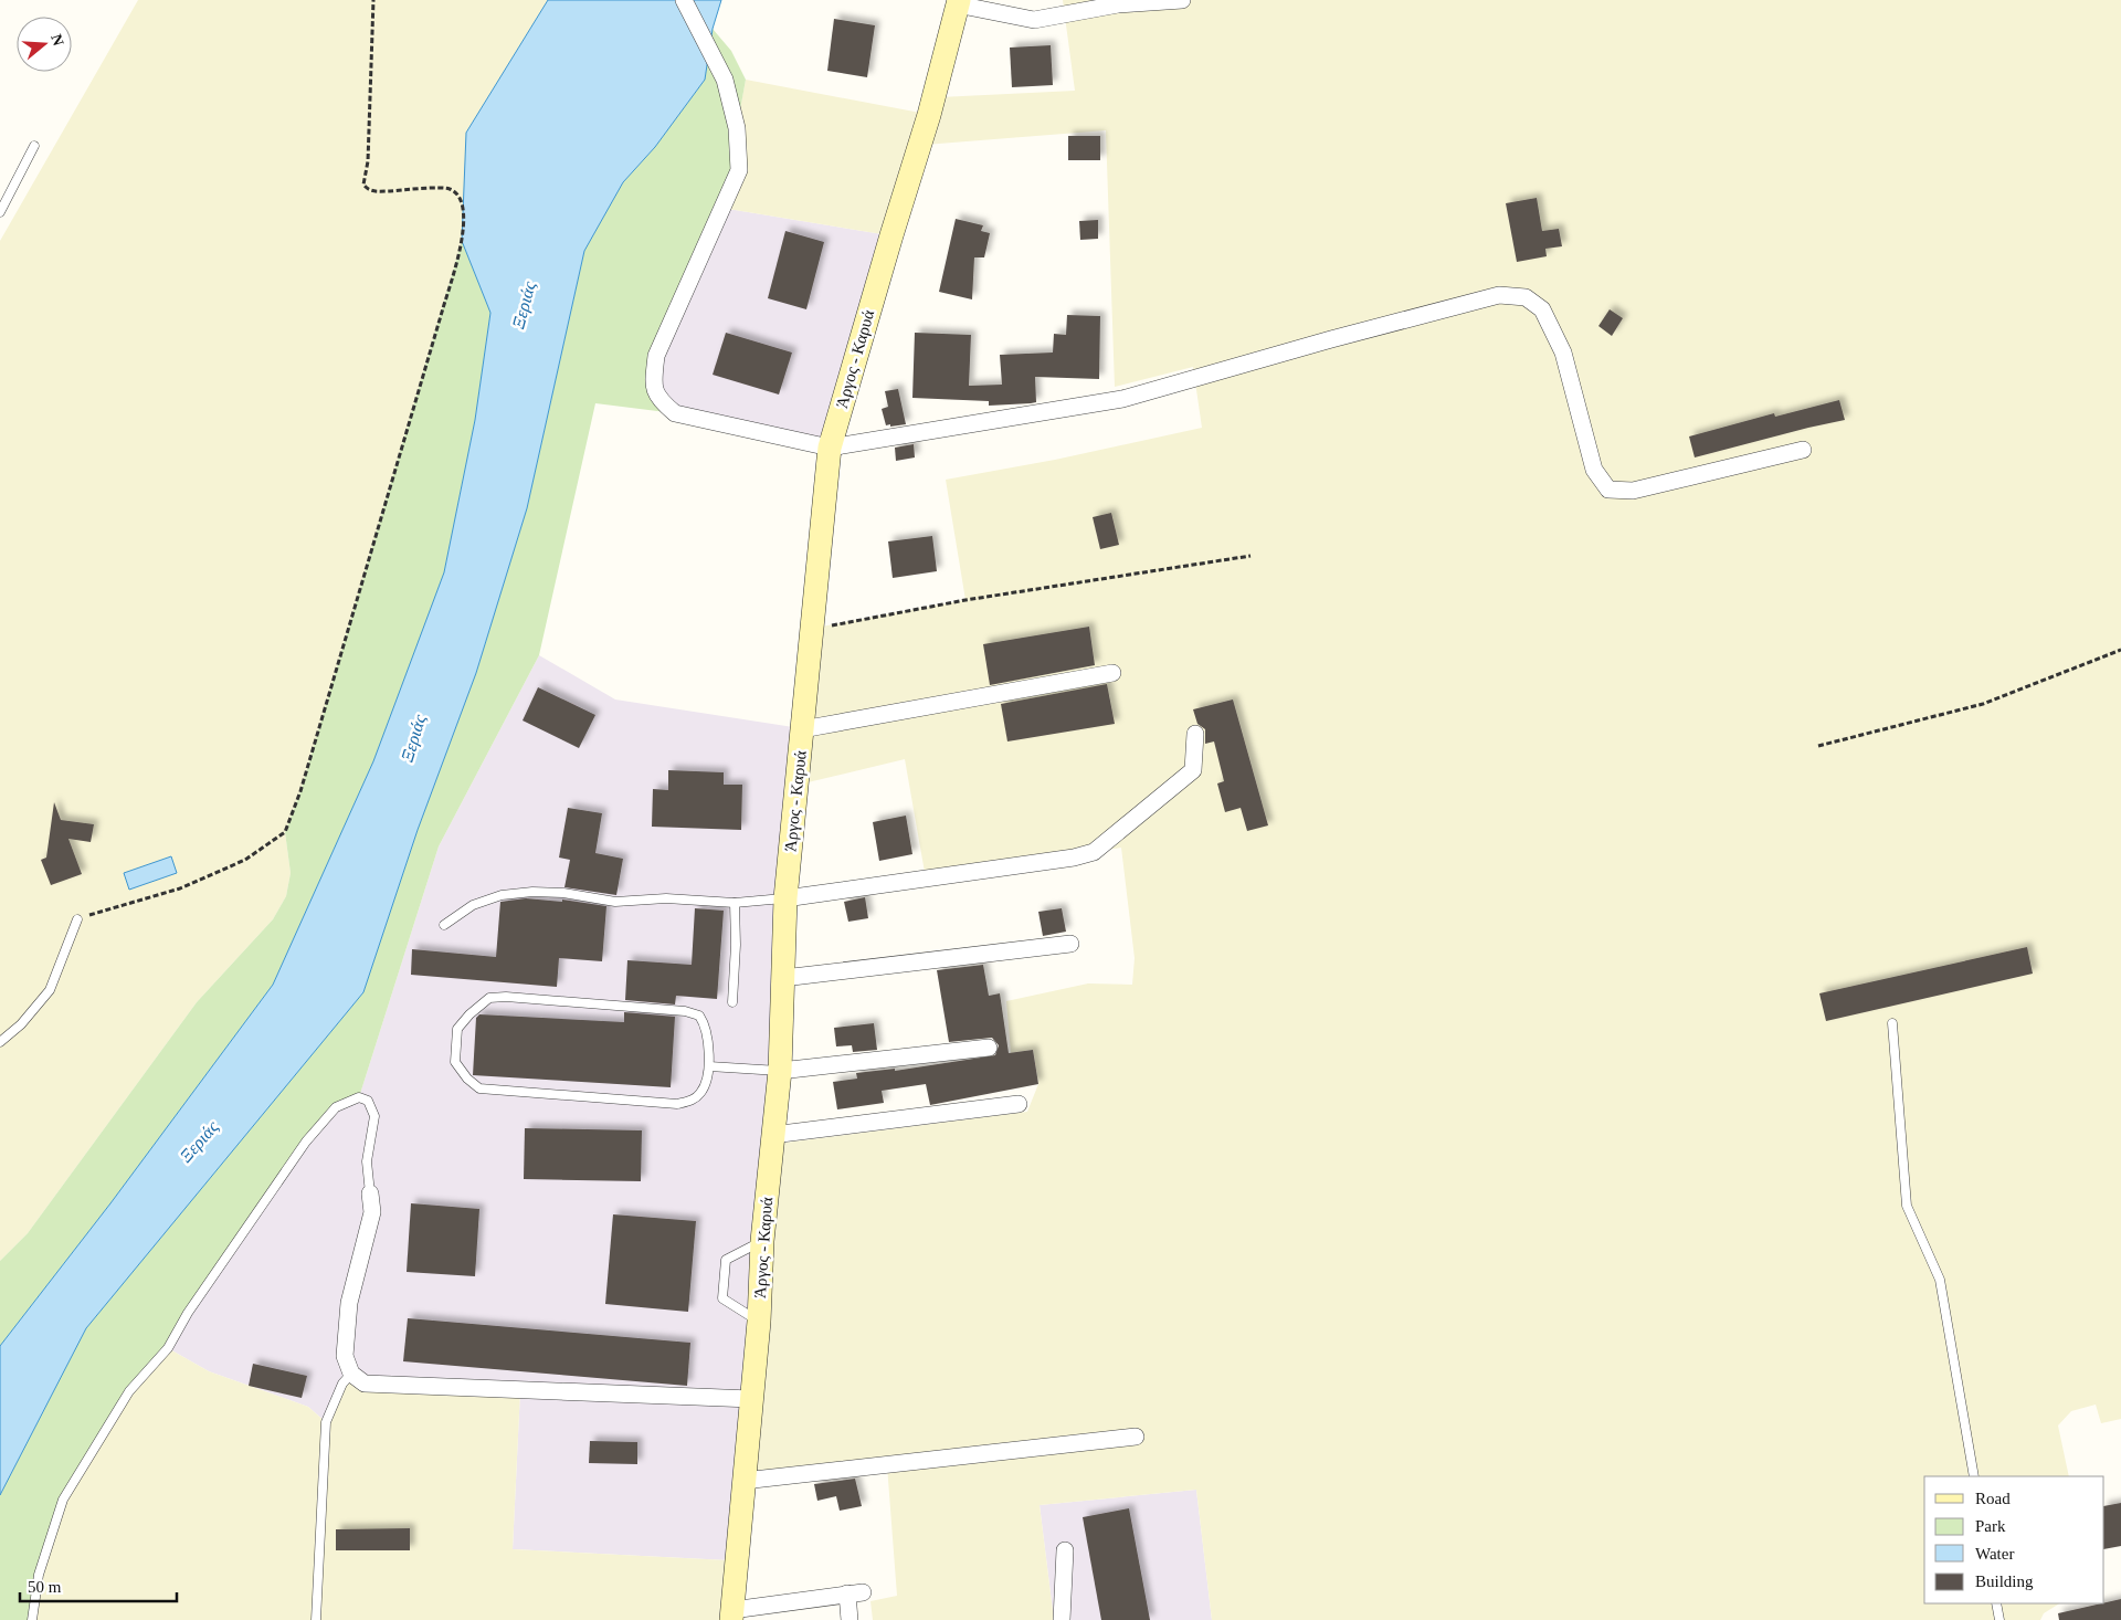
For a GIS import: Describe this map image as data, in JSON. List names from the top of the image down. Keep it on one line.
{"streets":{"main road":["Άργος - Καρυά"]},"water":["Ξεριάς"],"legend":["Road","Park","Water","Building"],"scale_bar":"50 m","north":"right"}
